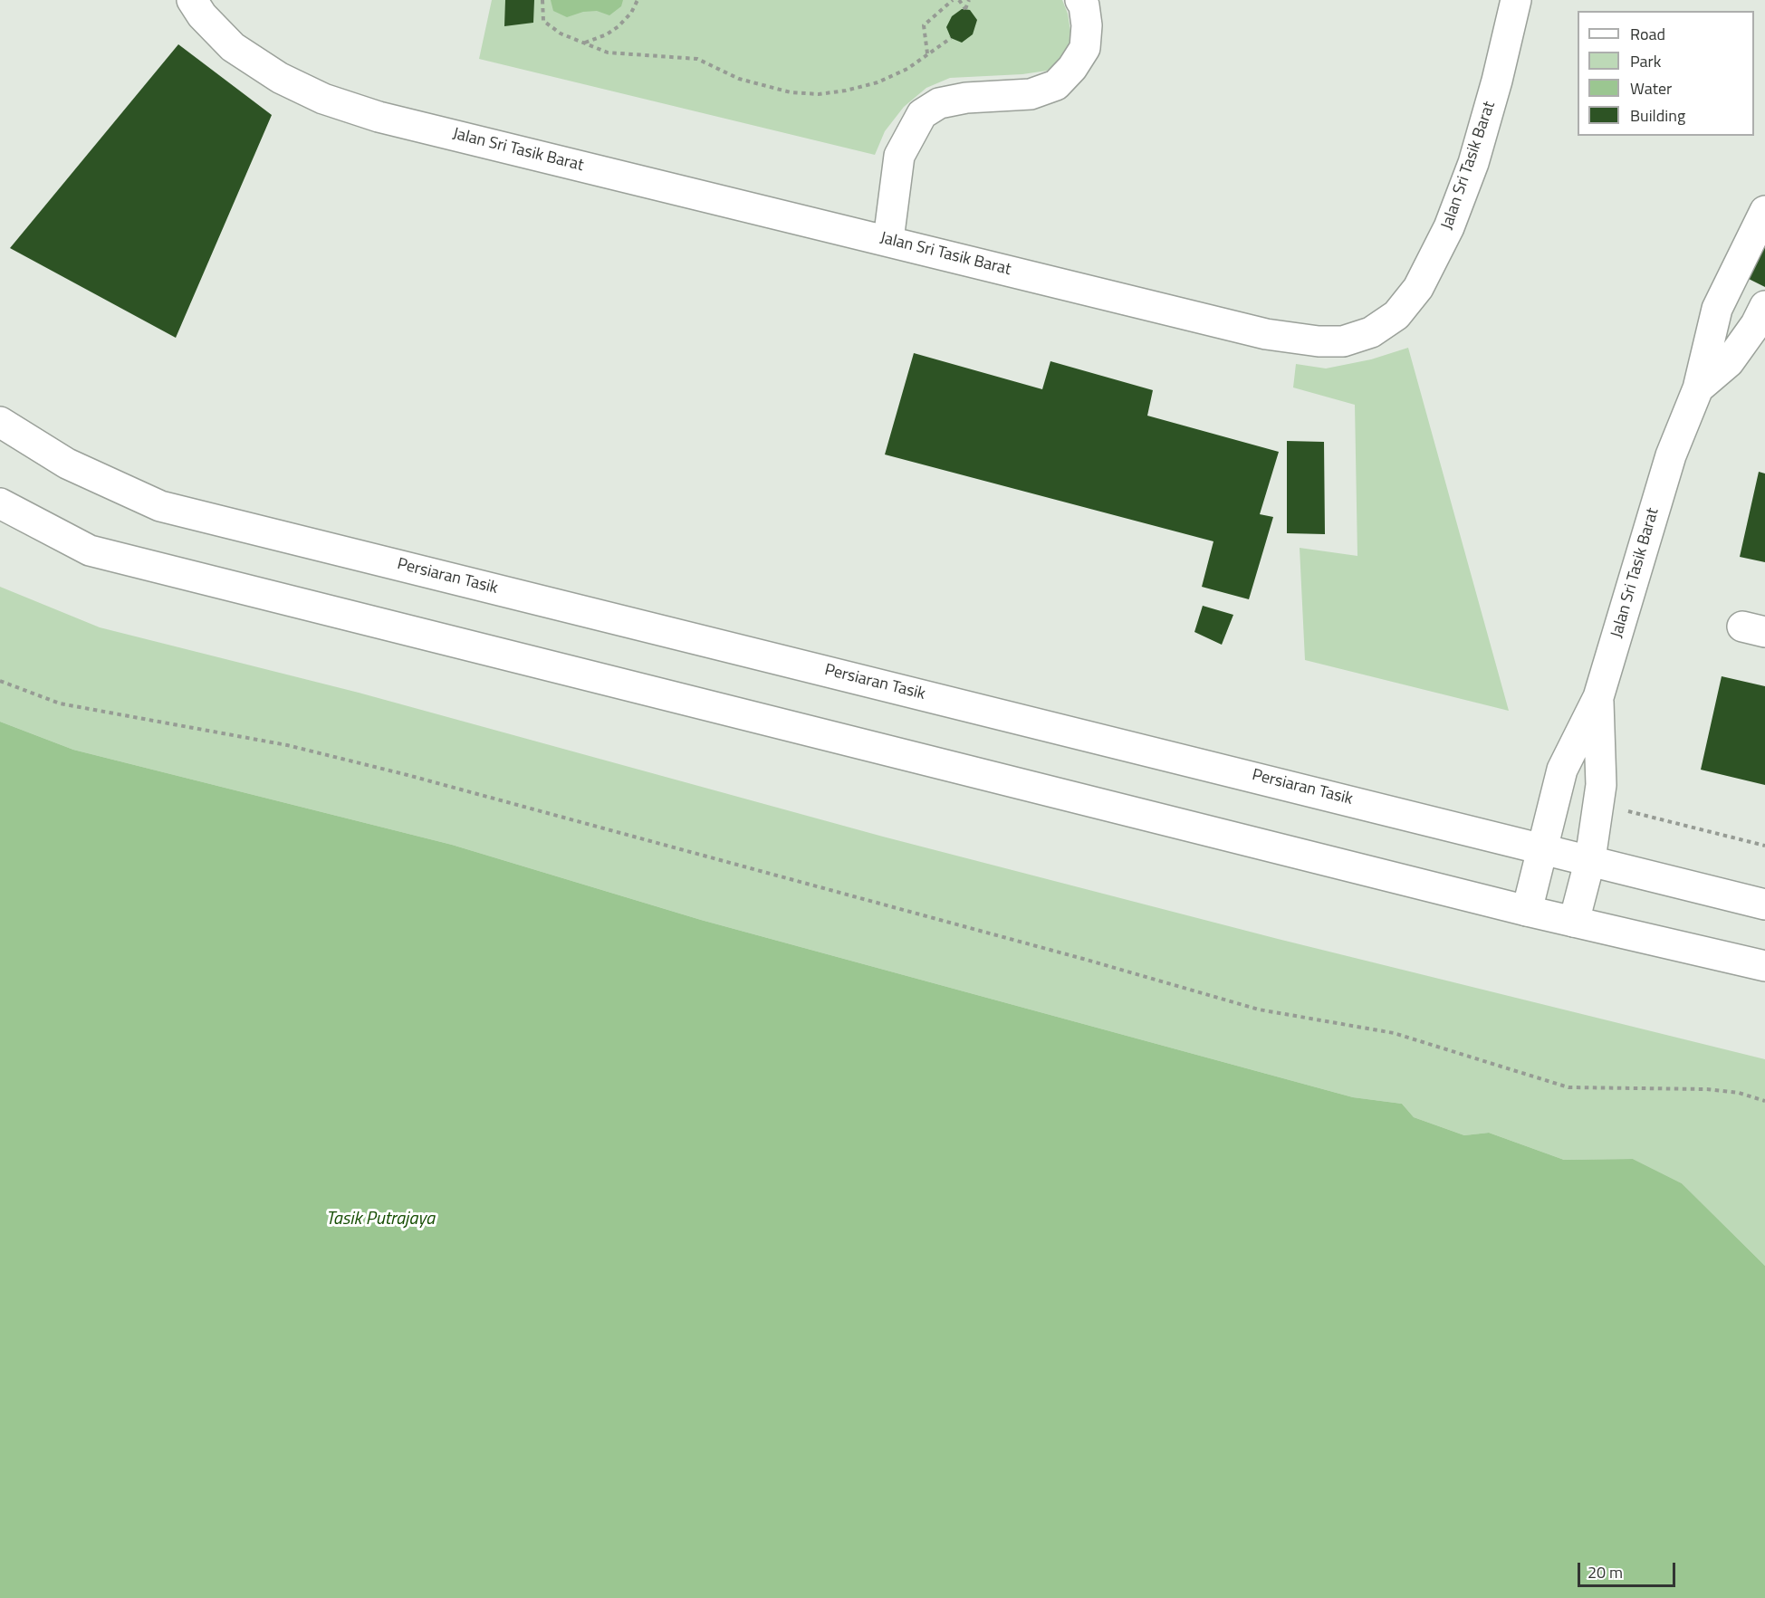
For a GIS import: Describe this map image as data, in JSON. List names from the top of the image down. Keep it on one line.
{"streets":{"main road":["Jalan Sri Tasik Barat","Persiaran Tasik"]},"crossings":[["Jalan Sri Tasik Barat","Persiaran Tasik"]],"water":["Tasik Putrajaya"],"legend":["Road","Park","Water","Building"],"scale_bar":"20 m"}
